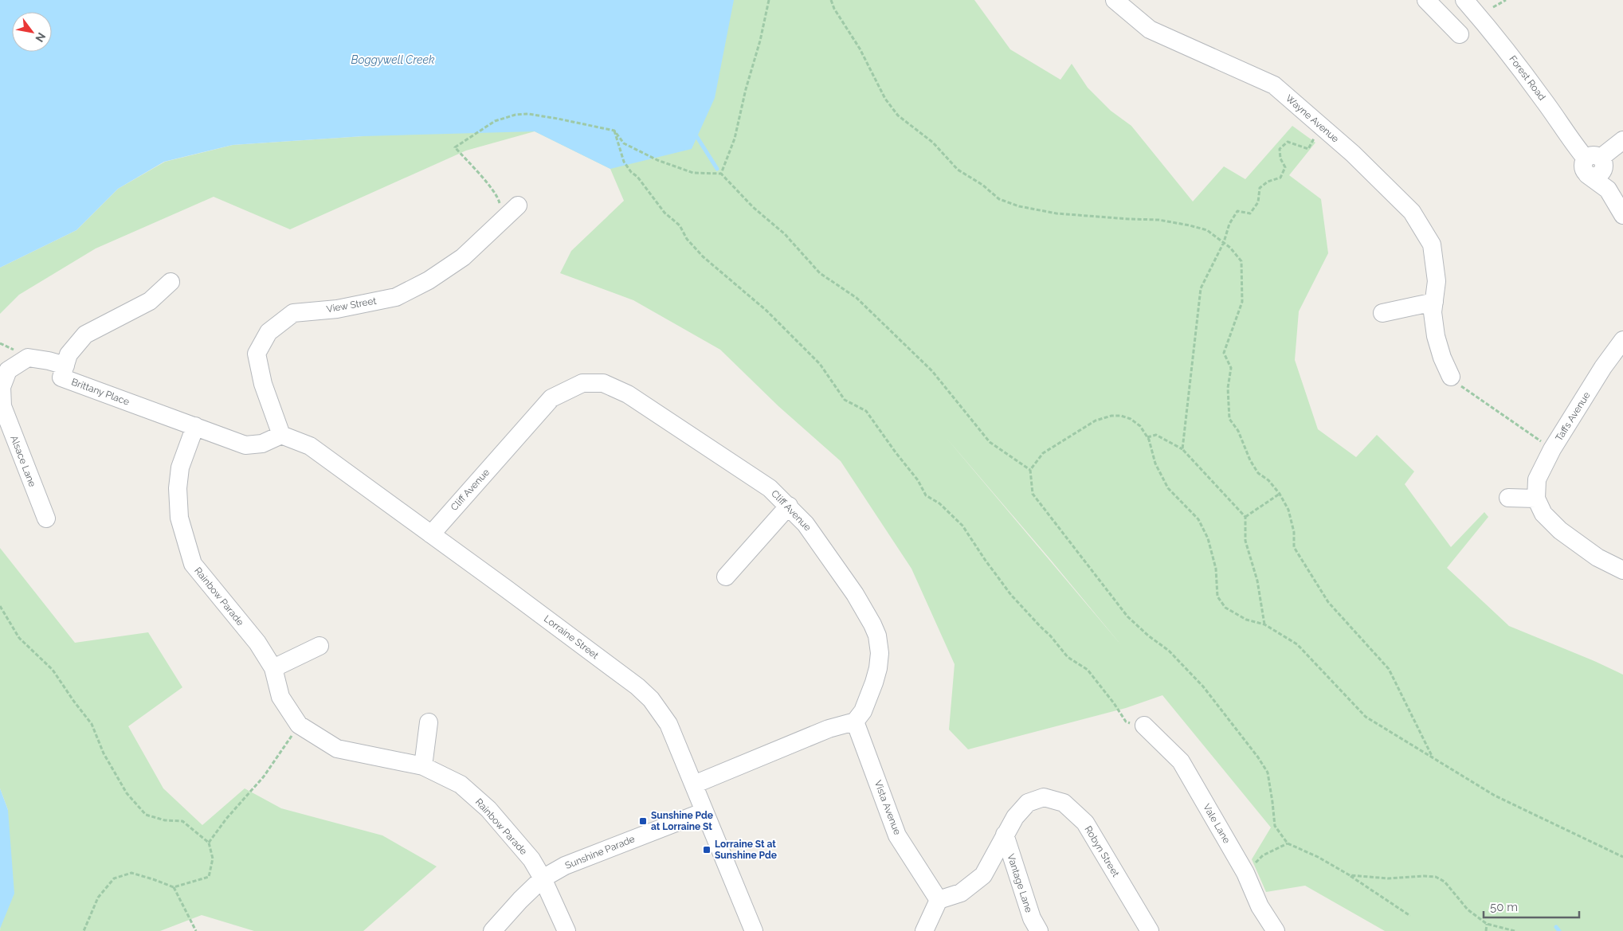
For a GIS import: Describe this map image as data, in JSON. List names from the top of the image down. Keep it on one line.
{"streets":{"street":["Forest Road","Wayne Avenue","View Street","Brittany Place","Taffs Avenue","Alsace Lane","Cliff Avenue","Rainbow Parade","Lorraine Street","Vista Avenue","Vale Lane","Robyn Street","Sunshine Parade","Vantage Lane"]},"crossings":[["View Street","Brittany Place"],["View Street","Lorraine Street"],["Brittany Place","Alsace Lane"],["Brittany Place","Rainbow Parade"],["Brittany Place","Lorraine Street"],["Cliff Avenue","Lorraine Street"],["Cliff Avenue","Vista Avenue"],["Rainbow Parade","Sunshine Parade"],["Lorraine Street","Sunshine Parade"],["Vista Avenue","Robyn Street"],["Robyn Street","Vantage Lane"]],"water":["Boggywell Creek"],"places":{"transit":["Sunshine Pde at Lorraine St","Lorraine St at Sunshine Pde"]},"scale_bar":"50 m","north":"bottom right"}
